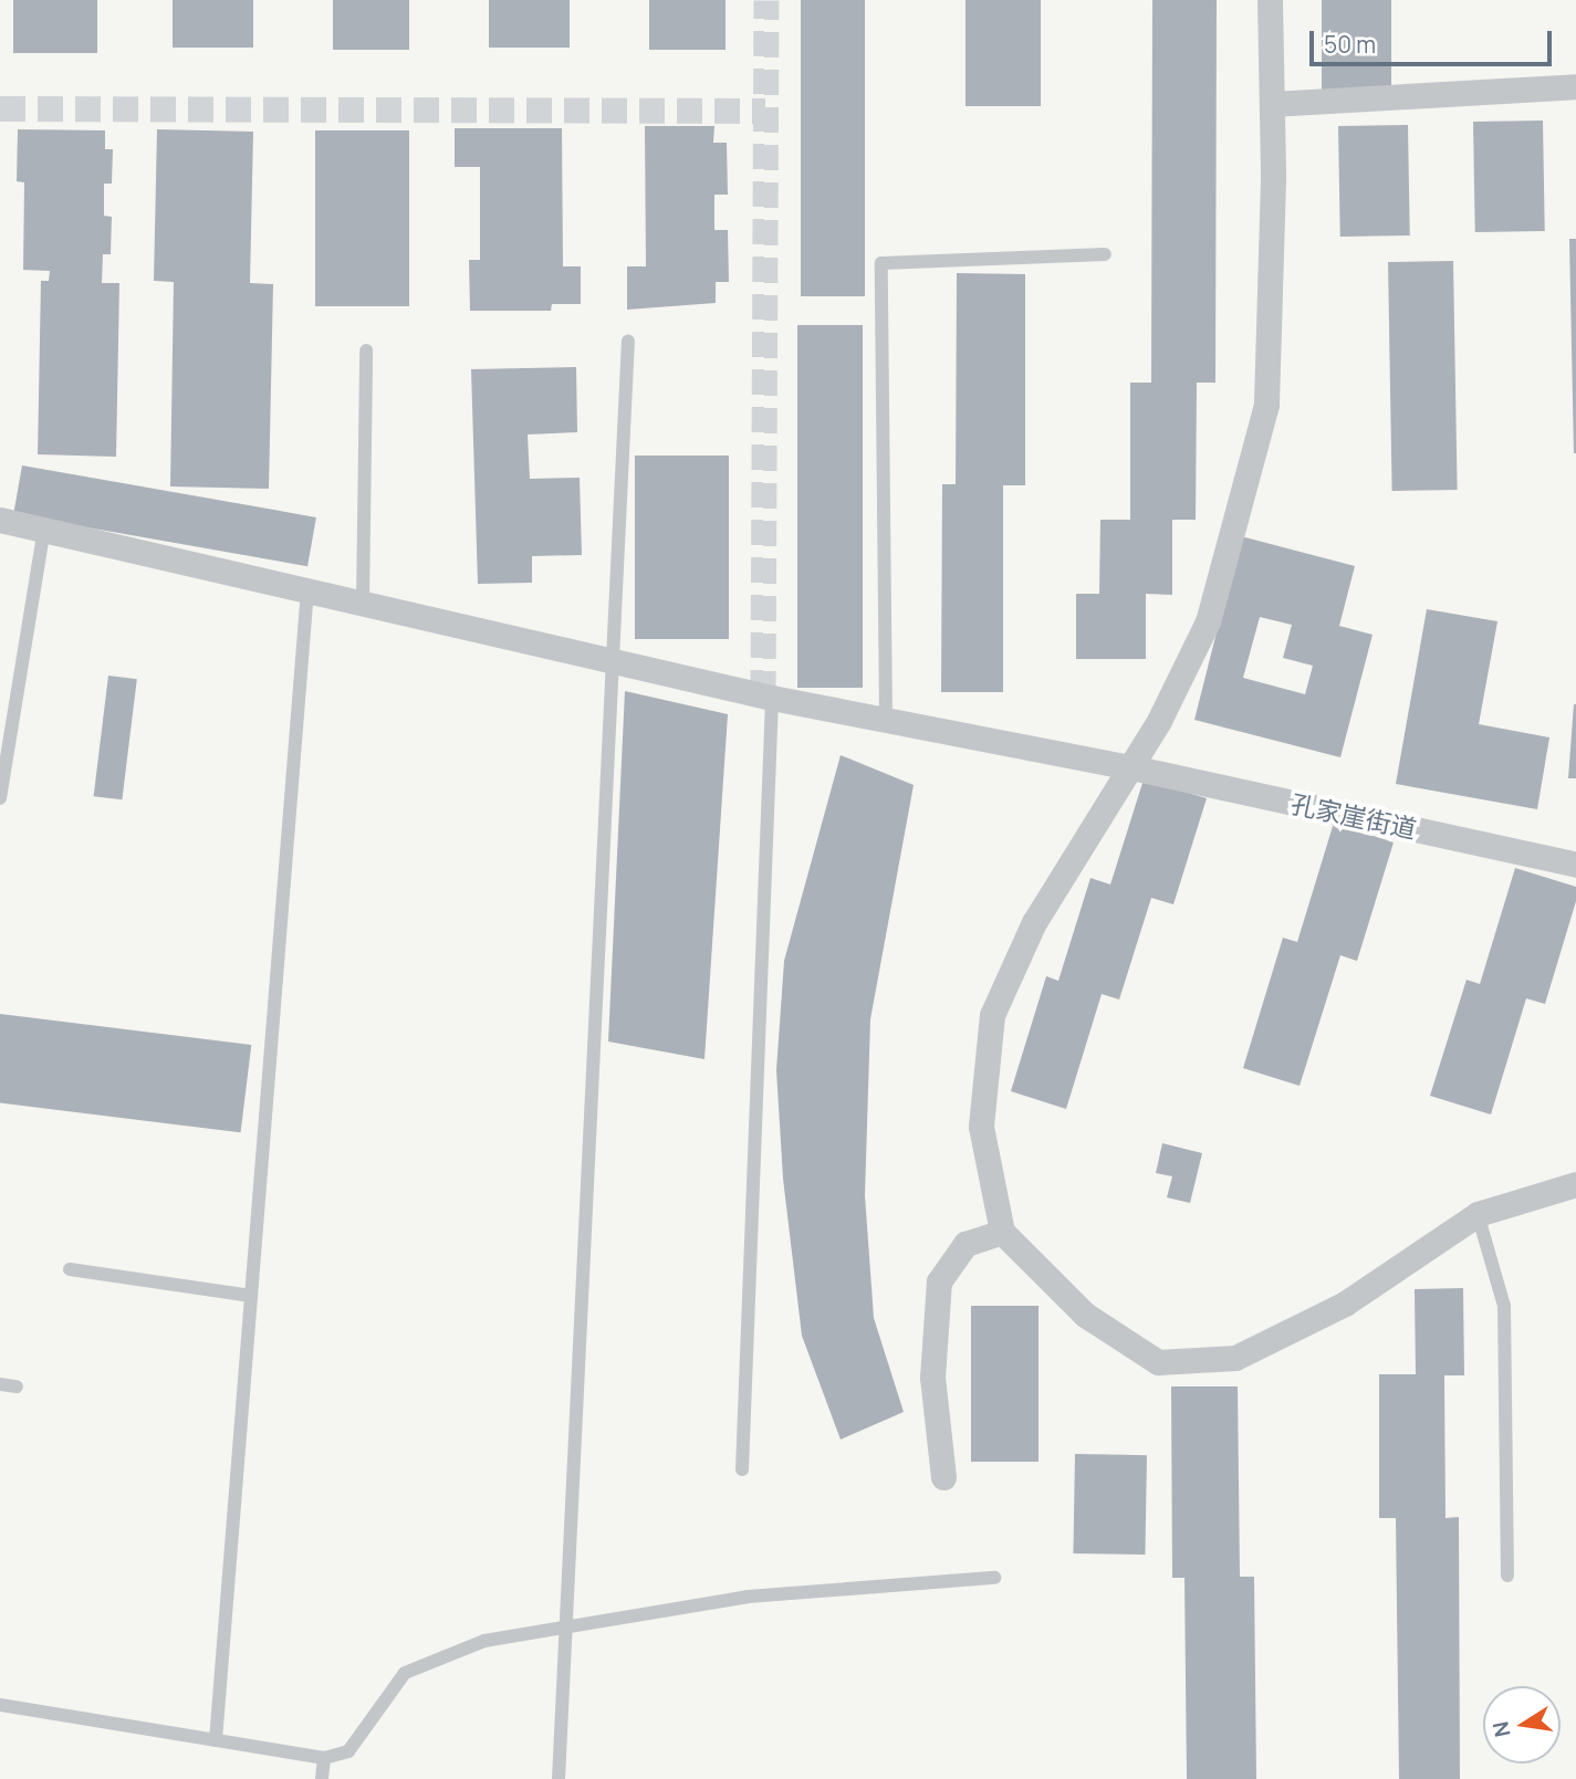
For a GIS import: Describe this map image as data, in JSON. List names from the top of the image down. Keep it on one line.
{"streets":{"street":["孔家崖街道"]},"scale_bar":"50 m","north":"left"}
